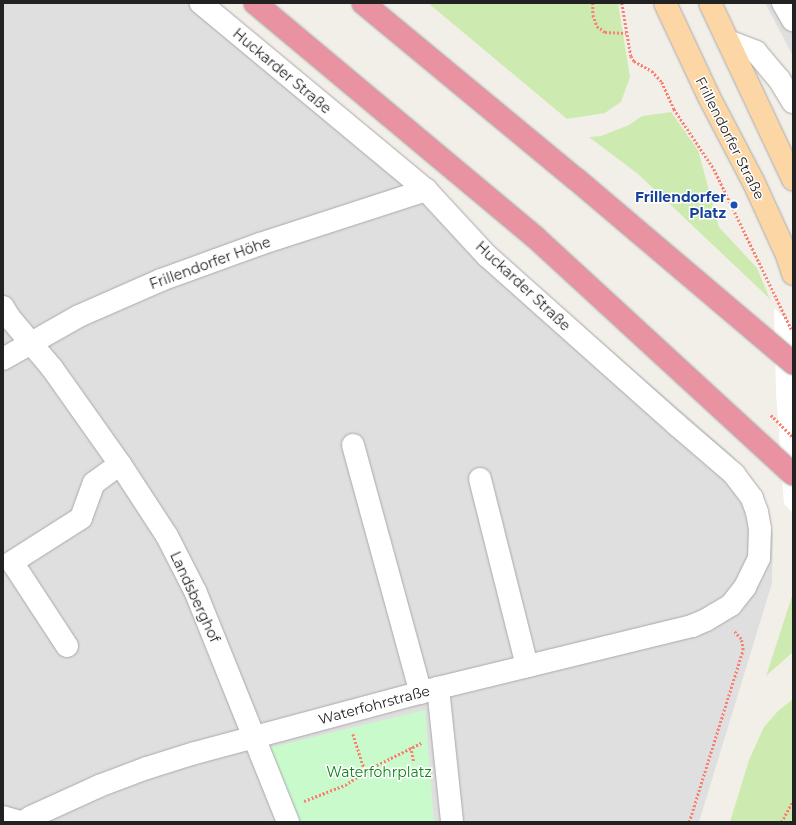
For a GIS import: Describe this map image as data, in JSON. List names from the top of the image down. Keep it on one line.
{"streets":{"main road":["Frillendorfer Straße"],"street":["Huckarder Straße","Frillendorfer Höhe","Landsberghof","Waterfohrstraße"]},"crossings":[["Huckarder Straße","Frillendorfer Höhe"],["Huckarder Straße","Waterfohrstraße"],["Frillendorfer Höhe","Landsberghof"],["Landsberghof","Waterfohrstraße"]],"parks":["Waterfohrplatz"],"places":["Frillendorfer Platz"]}
